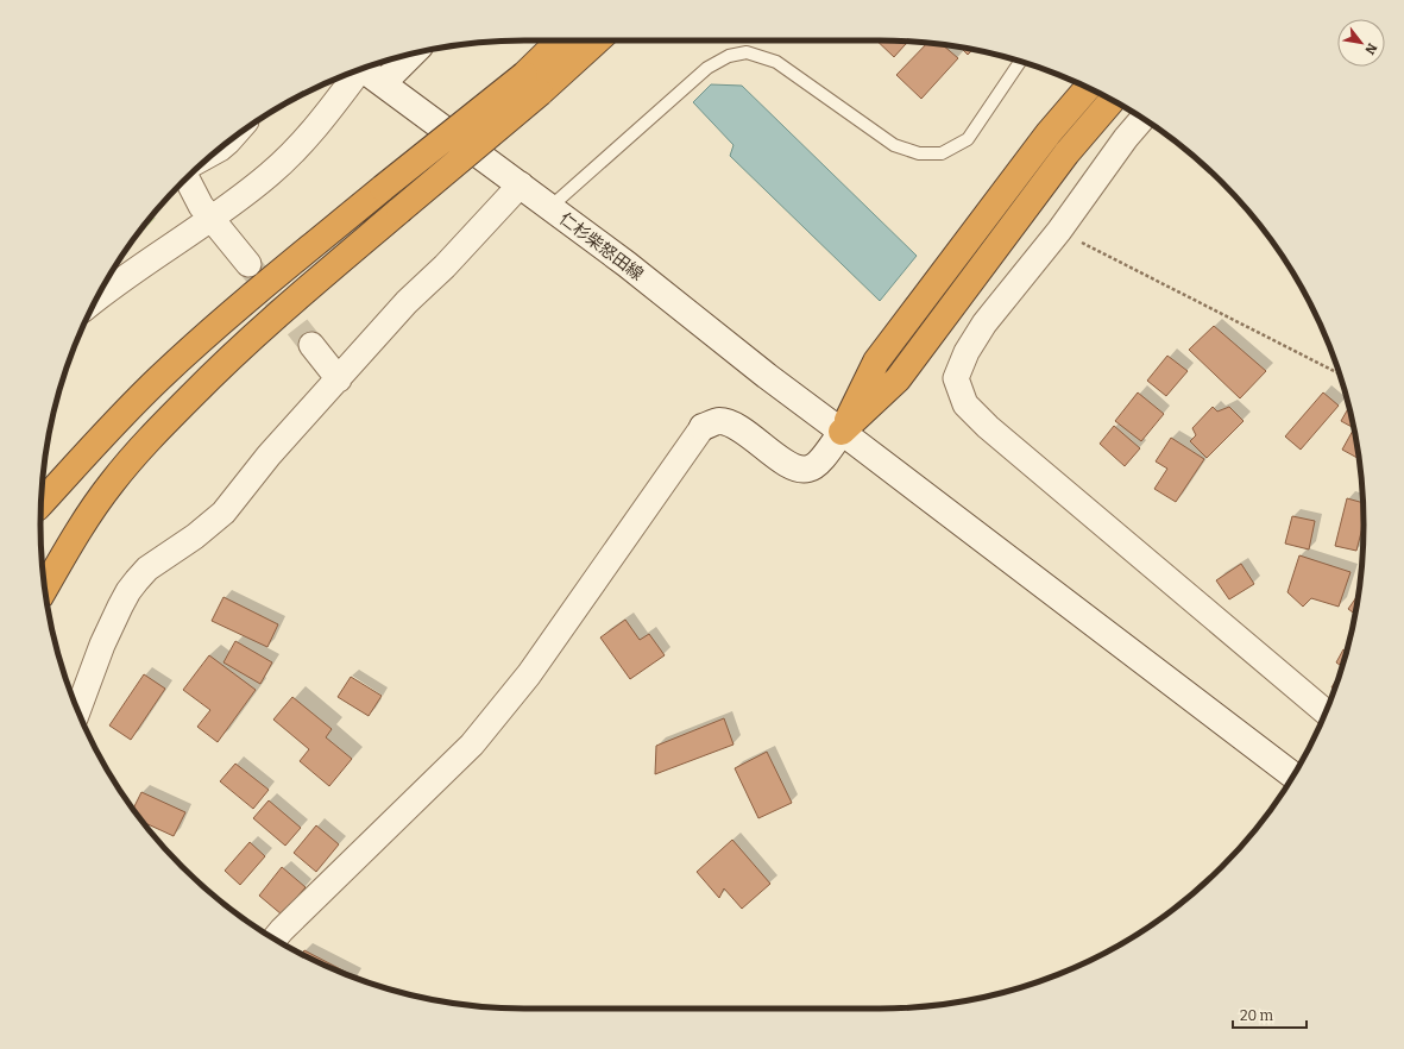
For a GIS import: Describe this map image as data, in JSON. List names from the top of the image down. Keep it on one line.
{"streets":{"street":["仁杉柴怒田線"]},"scale_bar":"20 m","north":"bottom right"}
